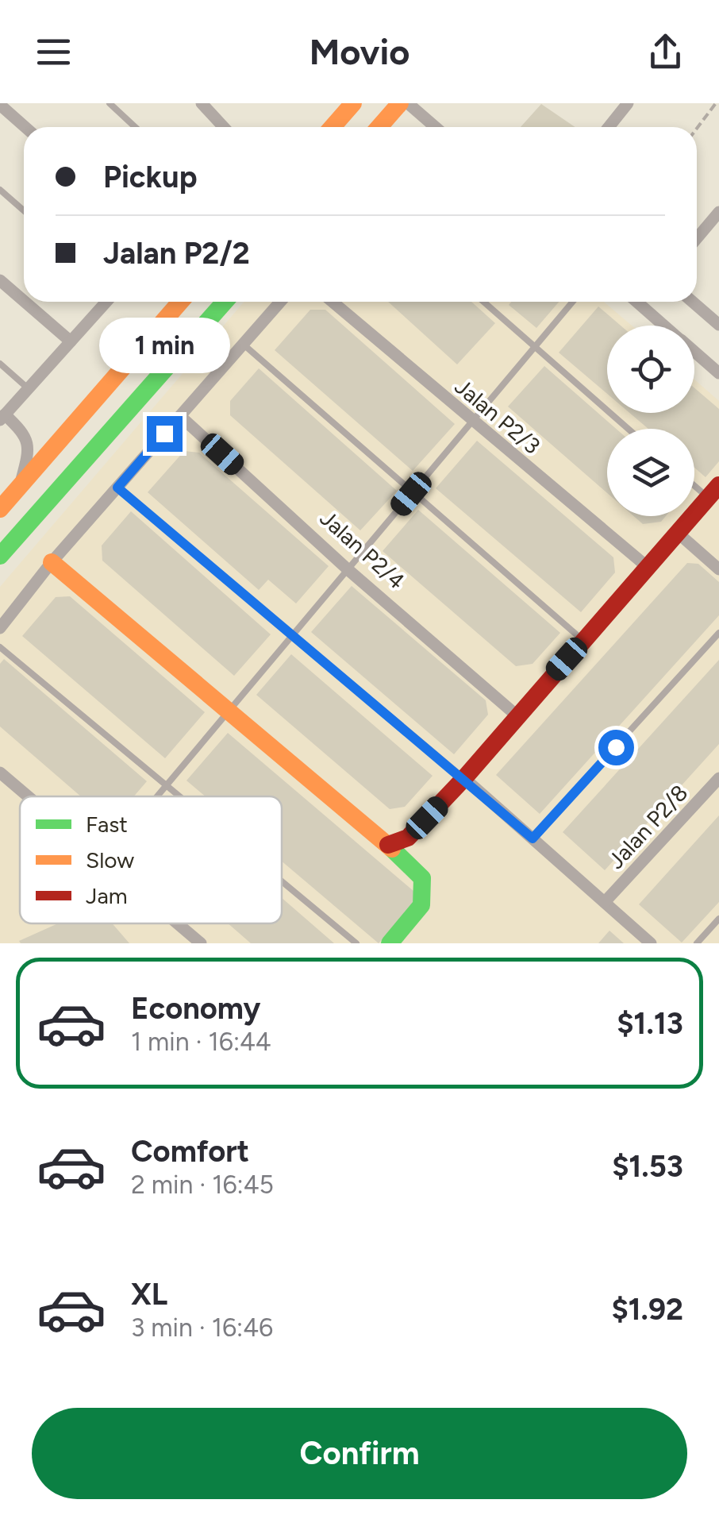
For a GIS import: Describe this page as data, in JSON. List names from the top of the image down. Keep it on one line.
{"streets":{"street":["Jalan P2/3","Jalan P2/4","Jalan P2/8"]},"legend":["Fast","Slow","Jam"],"page":{"header":"Movio","banner":["Pickup","Jalan P2/2"],"bubble":"1 min","list":[{"name":"Economy","note":"1 min · 16:44","value":"$1.13"},{"name":"Comfort","note":"2 min · 16:45","value":"$1.53"},{"name":"XL","note":"3 min · 16:46","value":"$1.92"}],"buttons":"Confirm"}}
